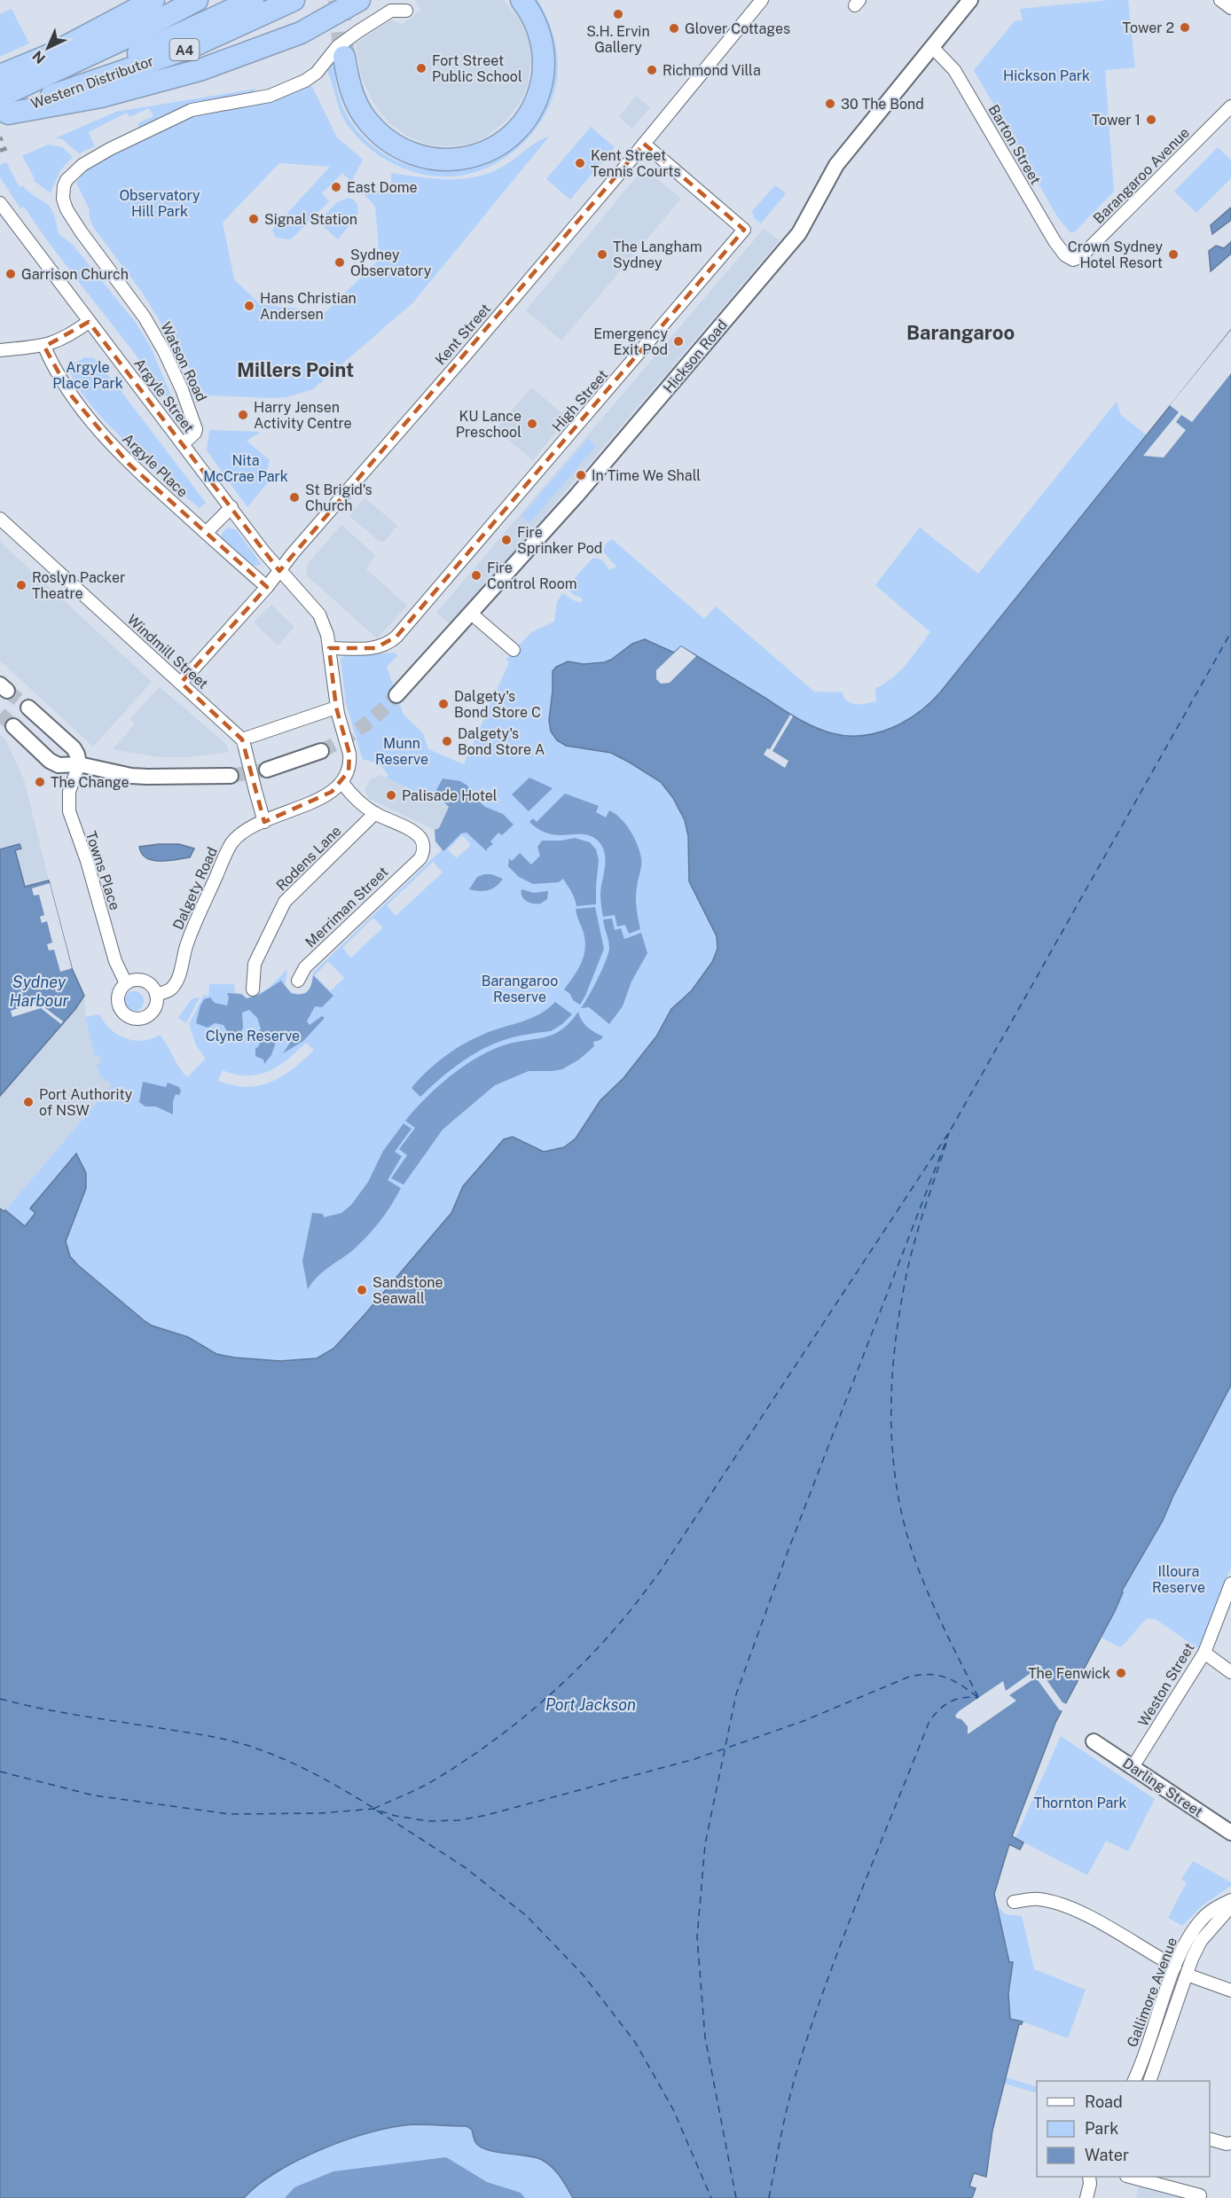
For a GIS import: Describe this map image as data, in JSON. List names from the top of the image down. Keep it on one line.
{"streets":{"highway":["A4","Western Distributor"],"street":["Barton Street","Barangaroo Avenue","Kent Street","Hickson Road","Watson Road","Argyle Street","High Street","Argyle Place","Windmill Street","Rodens Lane","Towns Place","Dalgety Road","Merriman Street","Weston Street","Darling Street","Gallimore Avenue"]},"crossings":[["Barton Street","Barangaroo Avenue"],["Barton Street","Hickson Road"],["Kent Street","Argyle Street"],["Kent Street","High Street"],["Kent Street","Argyle Place"],["Kent Street","Windmill Street"],["Watson Road","Argyle Street"],["Argyle Street","High Street"],["Argyle Street","Dalgety Road"],["Rodens Lane","Merriman Street"],["Towns Place","Dalgety Road"],["Weston Street","Darling Street"]],"districts":["Barangaroo","Millers Point"],"water":["Sydney Harbour","Port Jackson"],"parks":["Hickson Park","Observatory Hill Park","Argyle Place Park","Nita McCrae Park","Munn Reserve","Barangaroo Reserve","Clyne Reserve","Illoura Reserve","Thornton Park"],"places":["S.H. Ervin Gallery","Tower 2","Glover Cottages","Fort Street Public School","Richmond Villa","30 The Bond","Tower 1","Kent Street Tennis Courts","East Dome","Signal Station","The Langham Sydney","Crown Sydney Hotel Resort","Sydney Observatory","Garrison Church","Hans Christian Andersen","Emergency Exit Pod","Harry Jensen Activity Centre","KU Lance Preschool","In Time We Shall","St Brigid's Church","Fire Sprinker Pod","Fire Control Room","Roslyn Packer Theatre","Dalgety's Bond Store C","Dalgety's Bond Store A","The Change","Palisade Hotel","Port Authority of NSW","Sandstone Seawall","The Fenwick"],"legend":["Road","Park","Water"],"north":"bottom left"}
